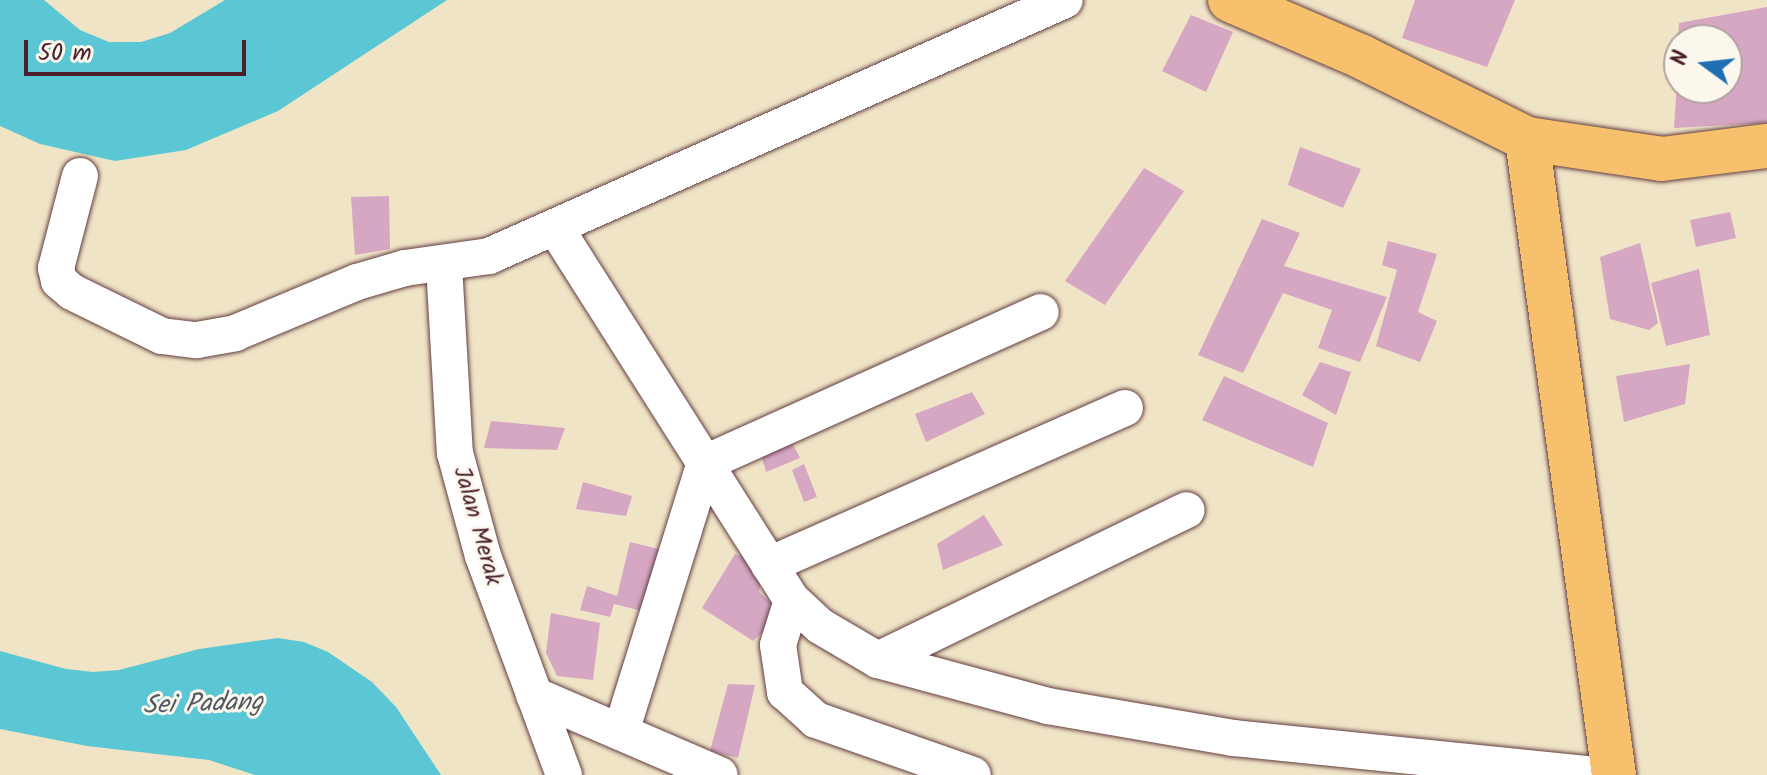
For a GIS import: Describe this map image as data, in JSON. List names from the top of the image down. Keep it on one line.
{"streets":{"street":["Jalan Merak"]},"water":["Sei Padang"],"scale_bar":"50 m","north":"left"}
